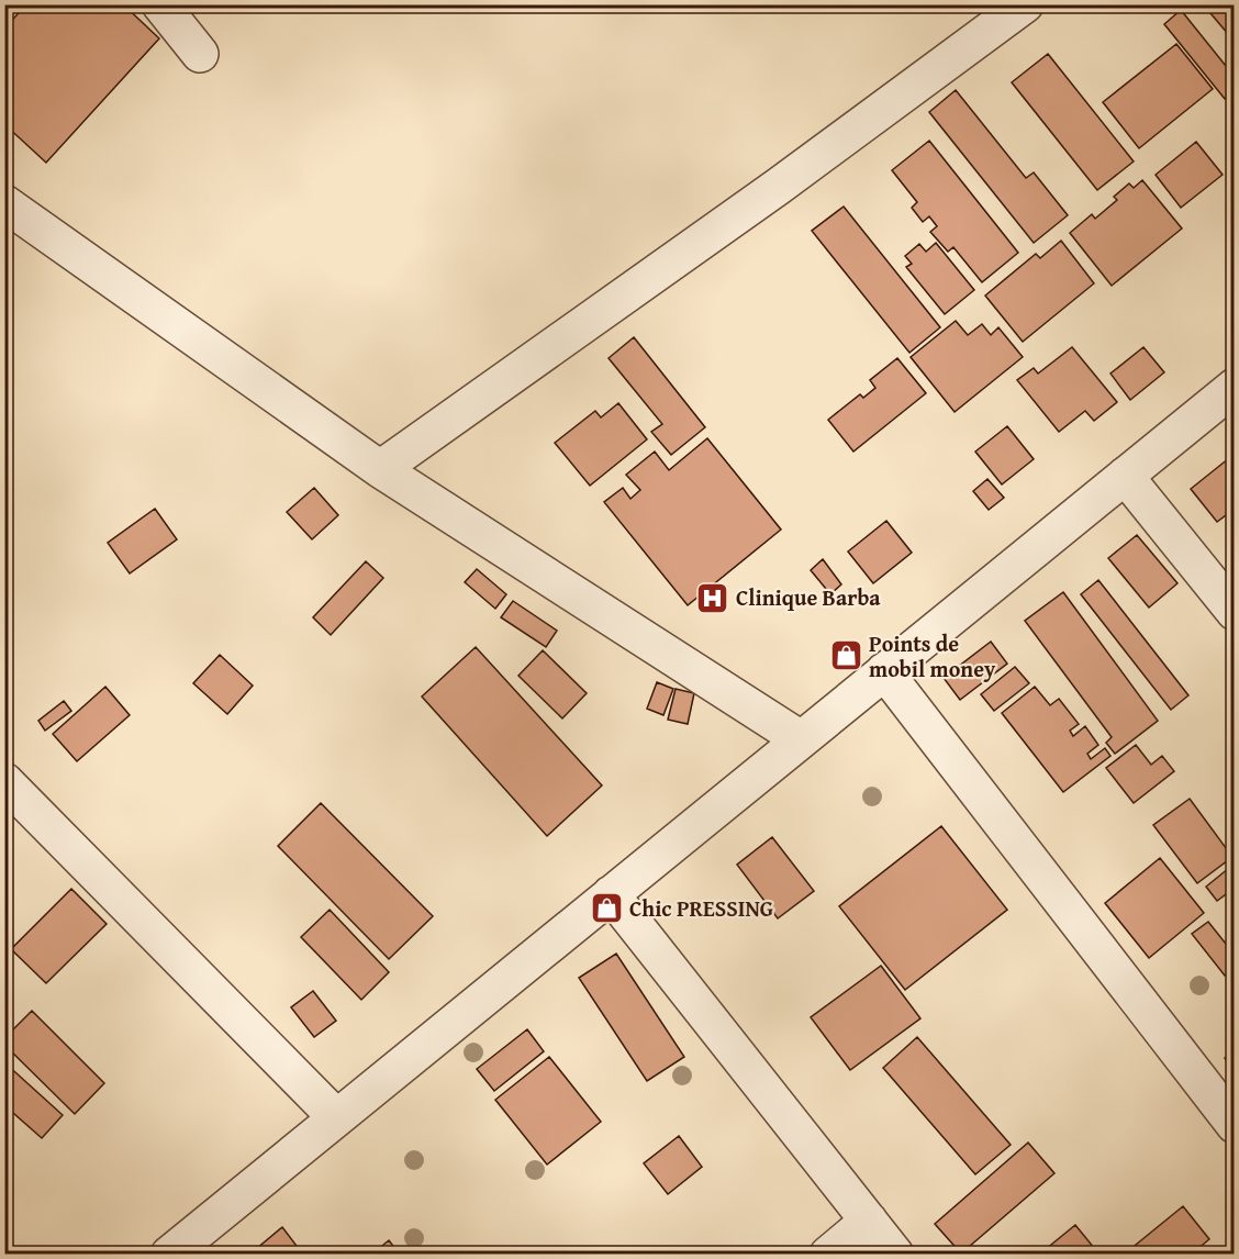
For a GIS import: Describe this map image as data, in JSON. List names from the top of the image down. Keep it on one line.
{"places":{"hospital":["Clinique Barba"],"shop":["Points de mobil money","Chic PRESSING"]}}
